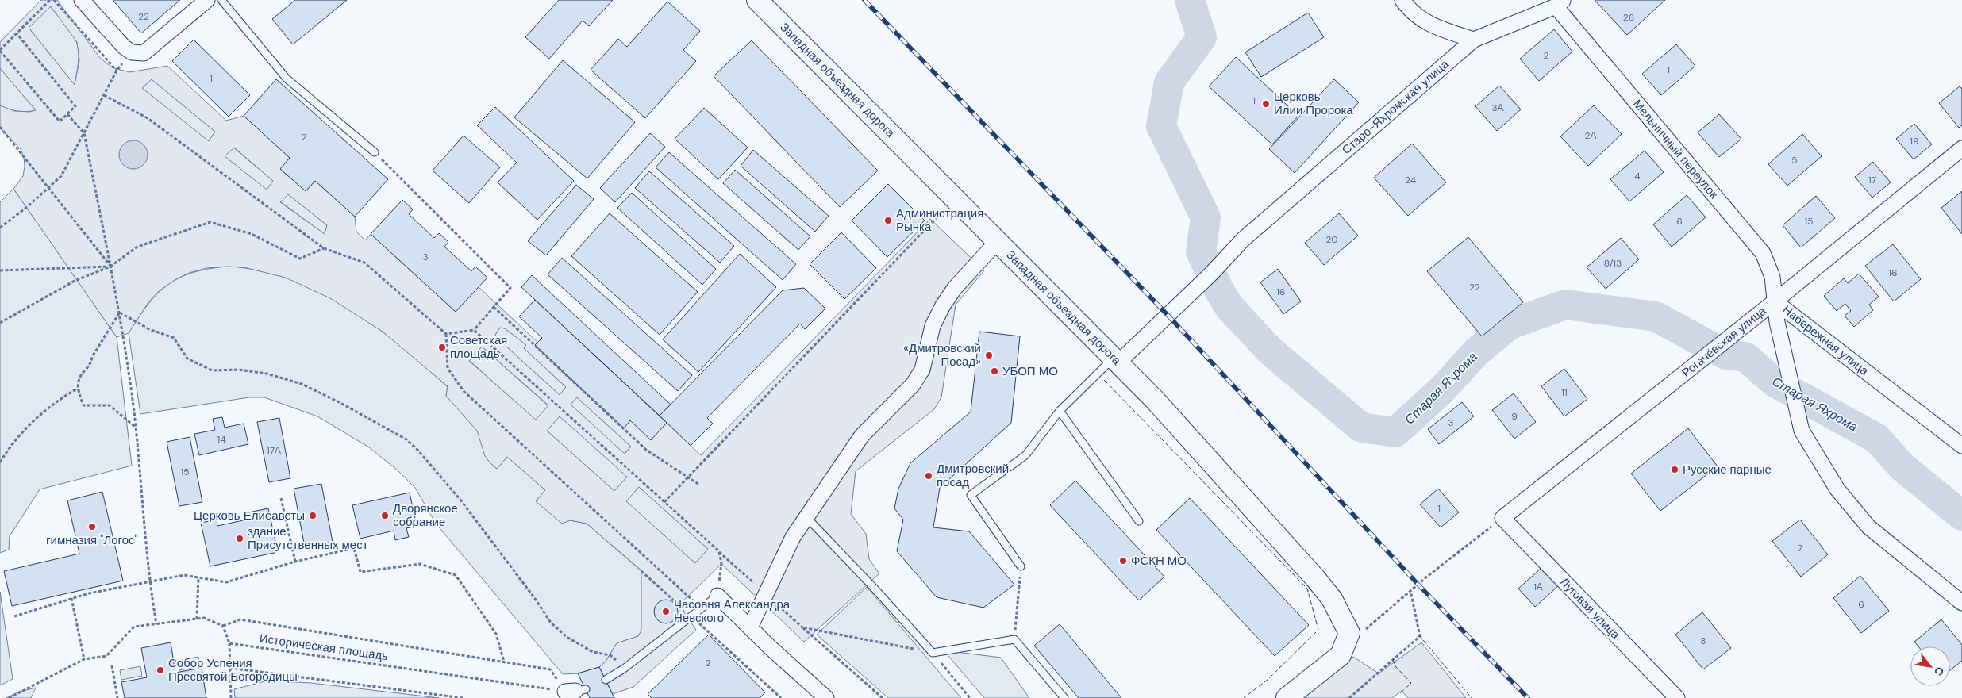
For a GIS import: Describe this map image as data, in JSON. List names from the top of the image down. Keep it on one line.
{"streets":{"main road":["Западная объездная дорога"],"street":["Старо-Яхромская улица","Мельничный переулок","Набережная улица","Рогачёвская улица","Луговая улица"],"path":["Историческая площадь"]},"crossings":[["Западная объездная дорога","Старо-Яхромская улица"],["Старо-Яхромская улица","Мельничный переулок"],["Мельничный переулок","Набережная улица"],["Мельничный переулок","Рогачёвская улица"],["Набережная улица","Рогачёвская улица"],["Рогачёвская улица","Луговая улица"]],"water":["Старая Яхрома"],"places":["Церковь Илии Пророка","Администрация Рынка","Советская площадь","«Дмитровский Посад»","УБОП МО","Русские парные","Дмитровский посад","Церковь Елиcаветы","Дворянское собрание","гимназия \"Логос\"","здание Присутственных мест","ФСКН МО","Часовня Александра Невского","Собор Успения Пресвятой Богородицы"],"house_numbers":["22","26","2","1","1","1","3А","2А","2","19","5","4","24","17","6","15","20","3","8/13","16","22","16","11","9","3","14","17А","15","1","7","1А","6","8","2"],"north":"bottom right"}
